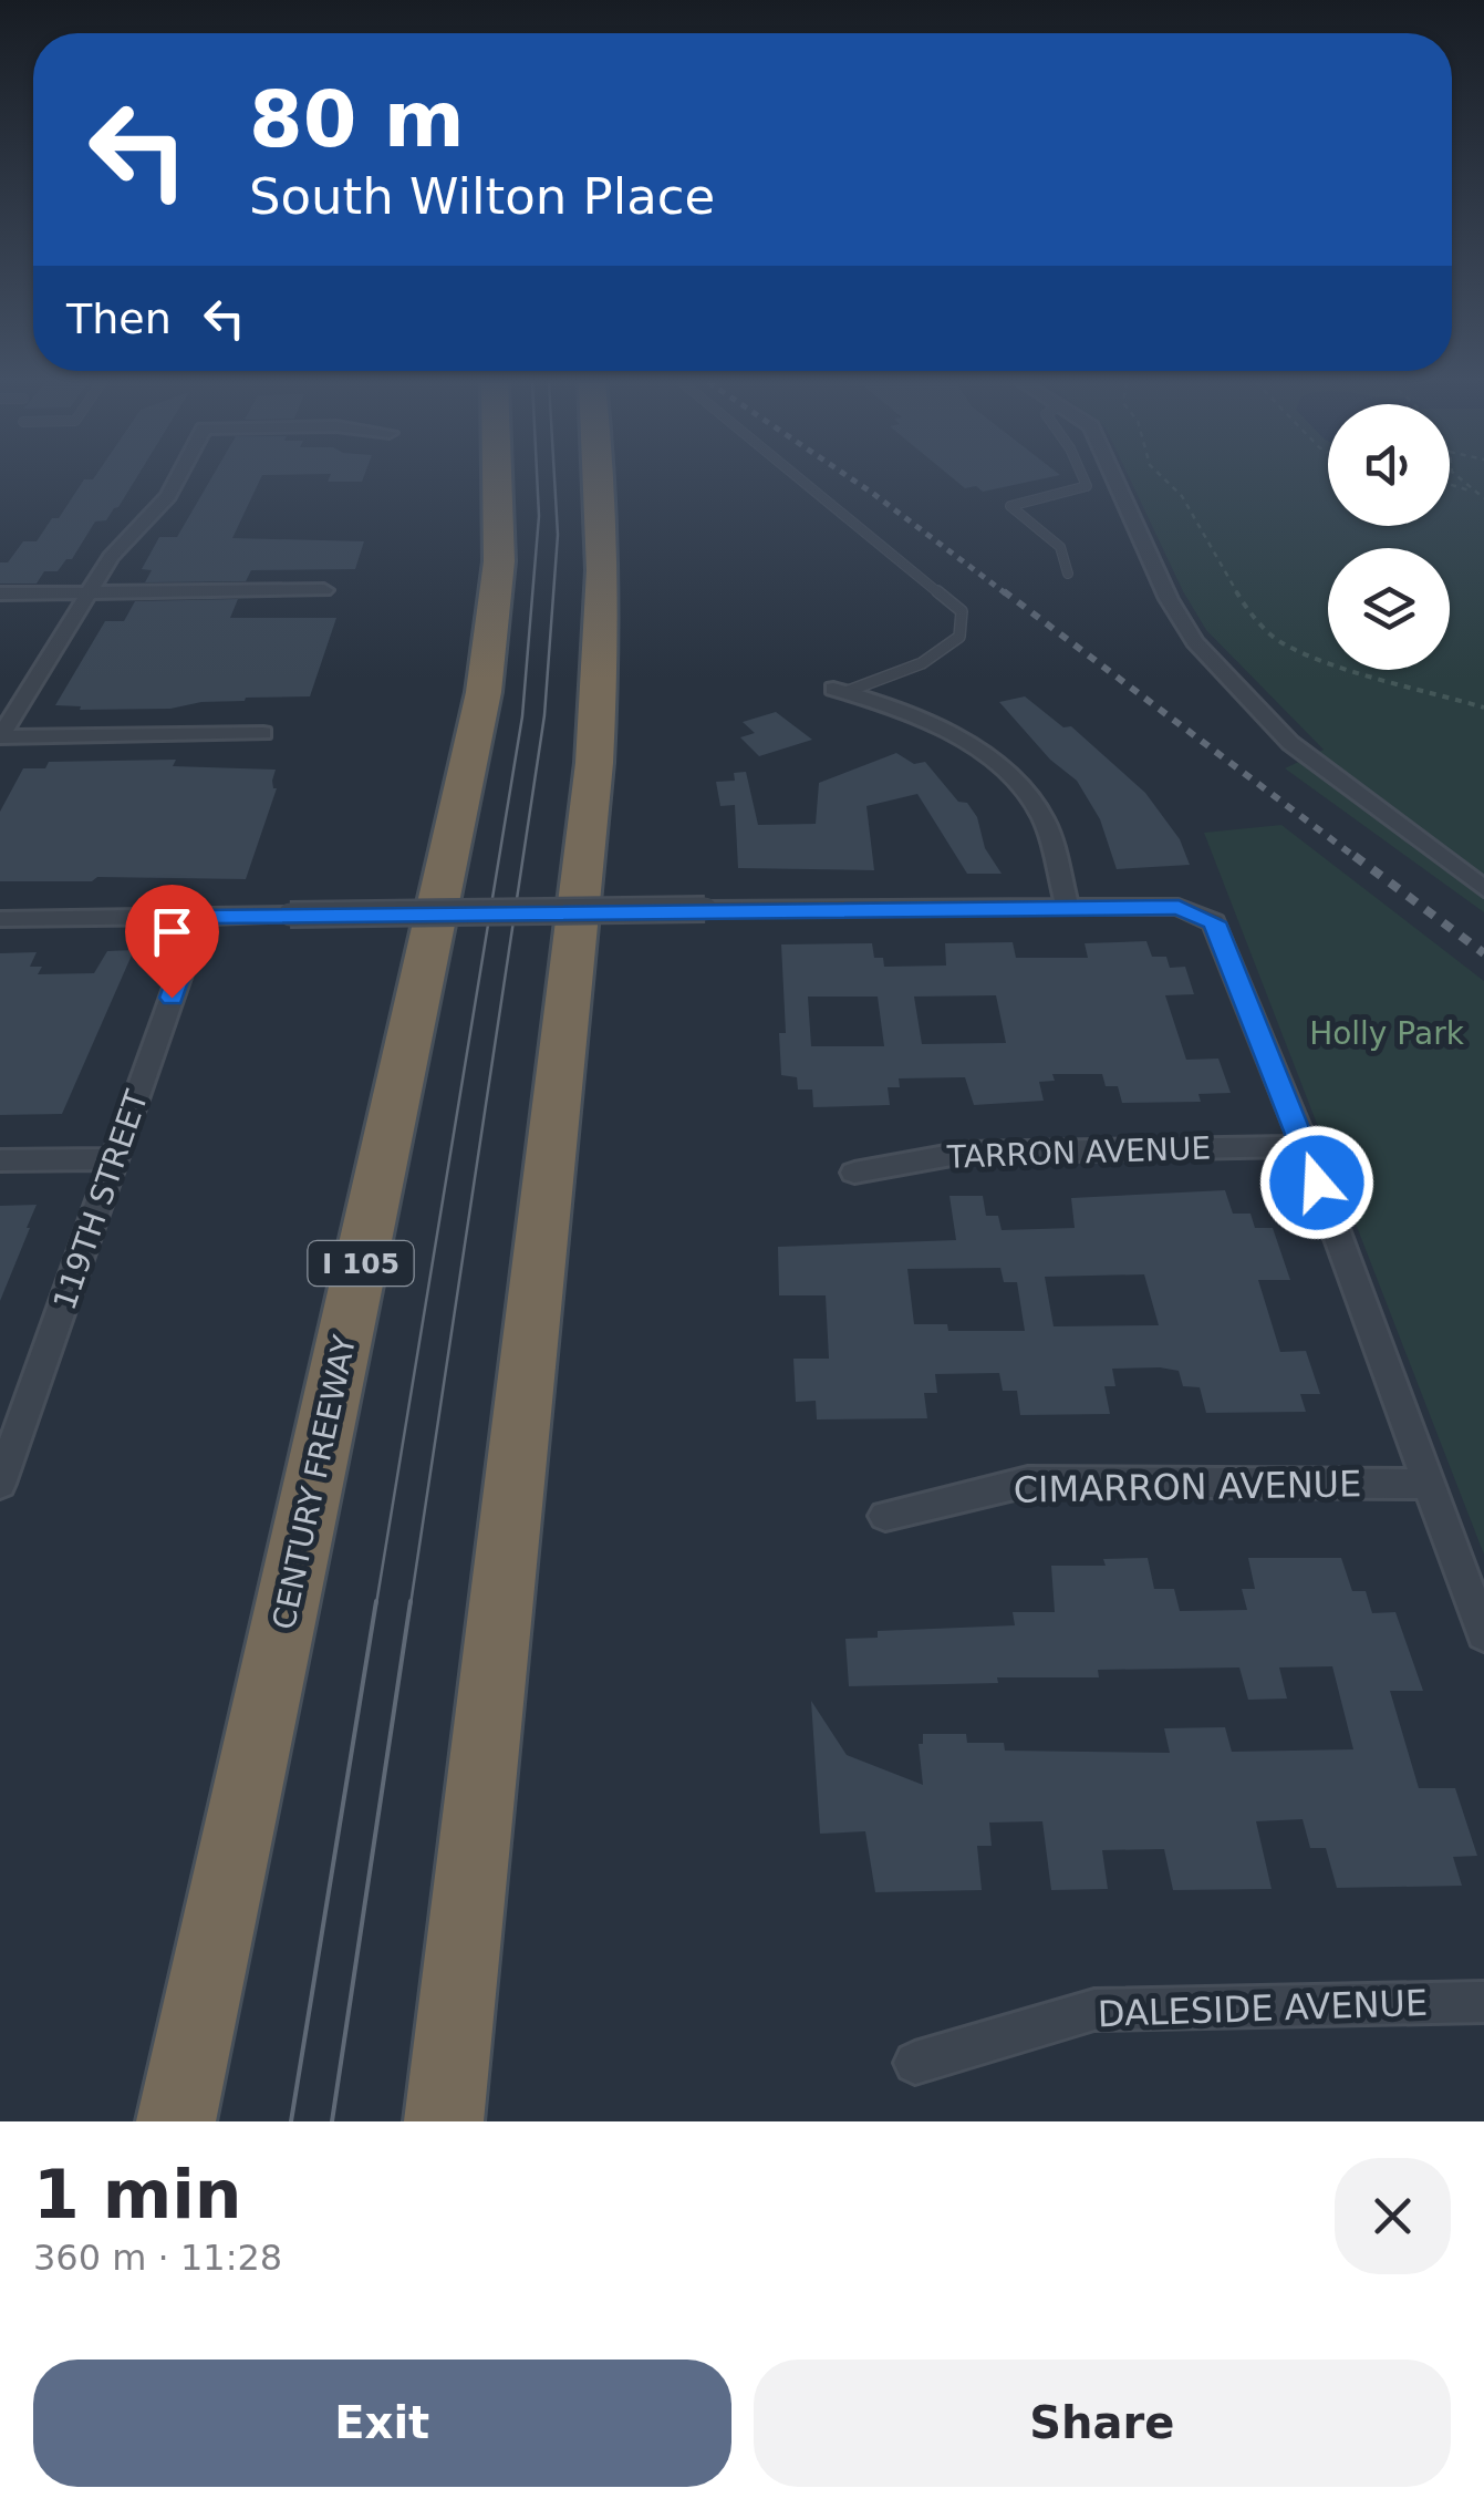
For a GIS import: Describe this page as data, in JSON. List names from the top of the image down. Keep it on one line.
{"streets":{"highway":["I 105","CENTURY FREEWAY"],"street":["TARRON AVENUE","119TH STREET","CIMARRON AVENUE","DALESIDE AVENUE"]},"parks":["Holly Park"],"page":{"turn":["80 m","South Wilton Place"],"then":"Then","heading":["1 min","360 m · 11:28"],"buttons":["Exit","Share"]}}
